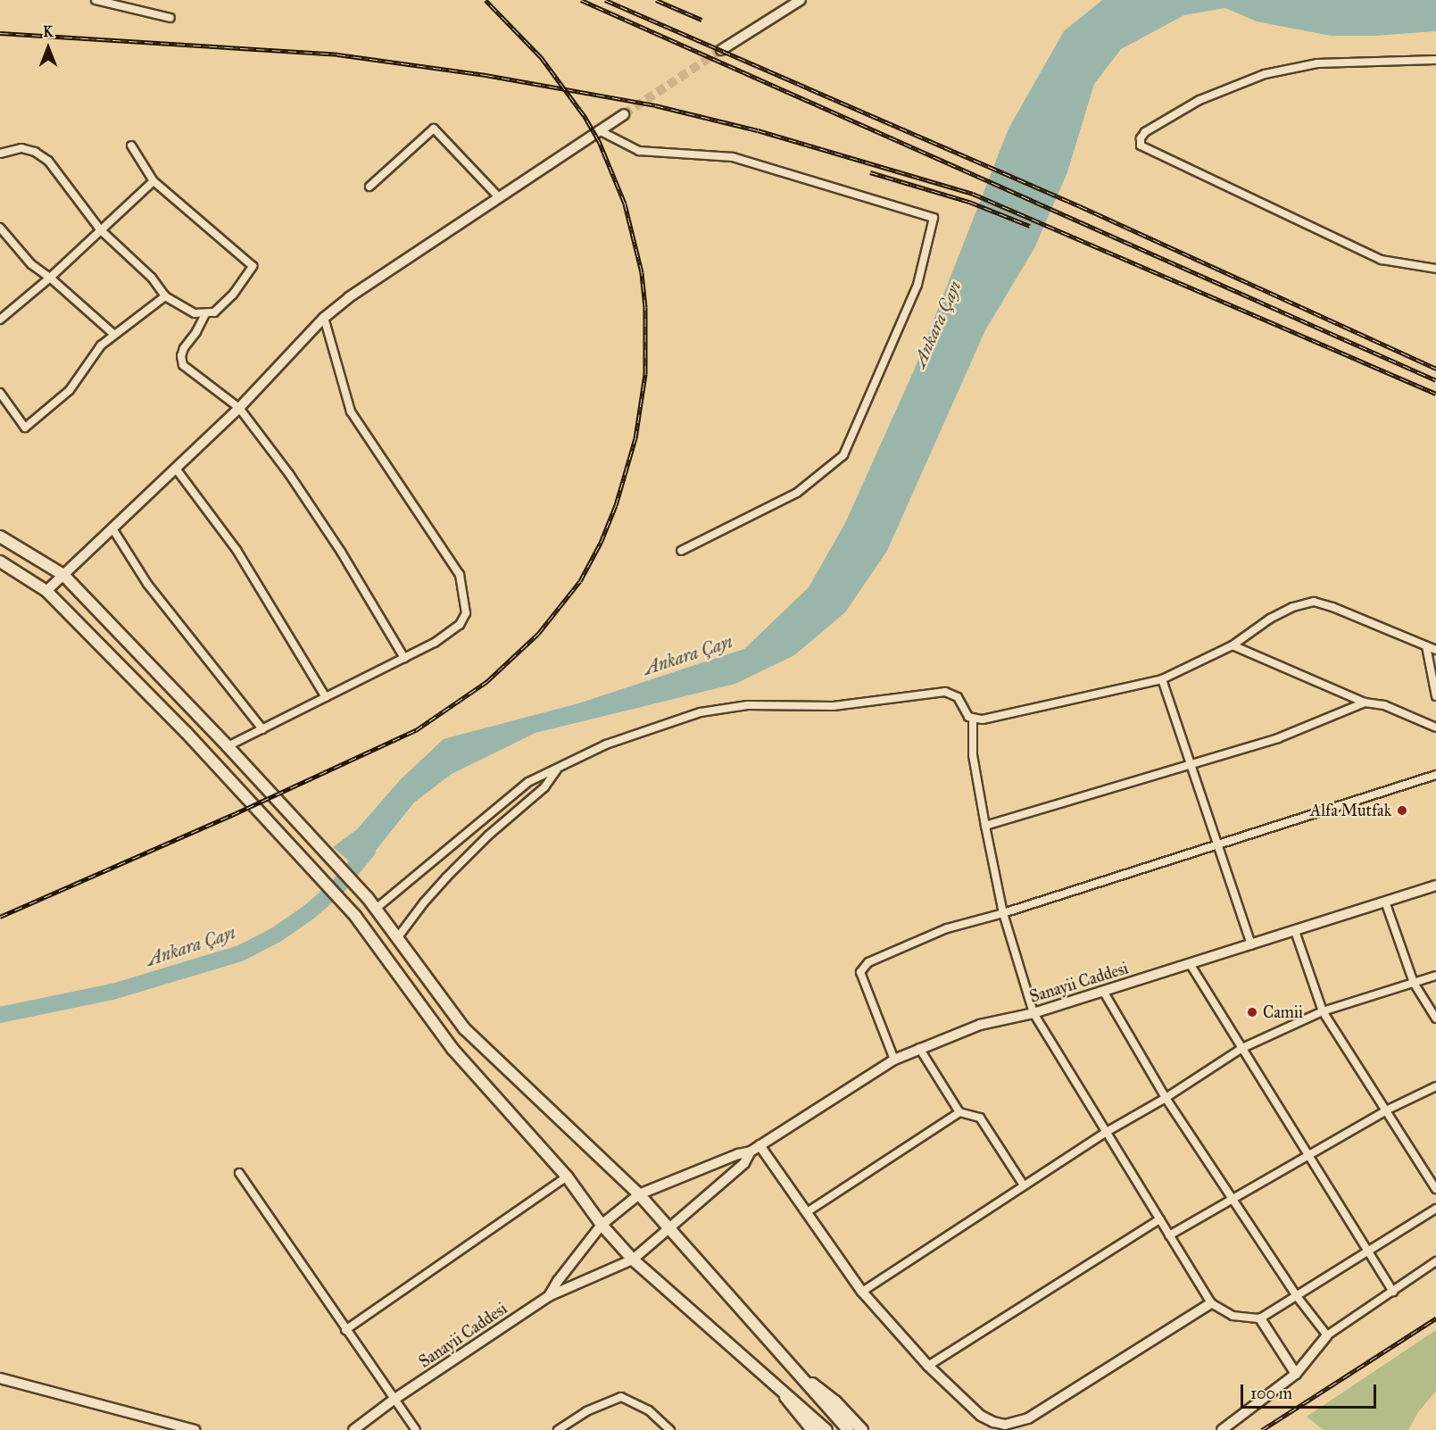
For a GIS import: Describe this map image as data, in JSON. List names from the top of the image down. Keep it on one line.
{"streets":{"street":["Sanayii Caddesi"]},"water":["Ankara Çayı"],"places":["Alfa Mutfak","Camii"],"scale_bar":"100 m","north":"top"}
